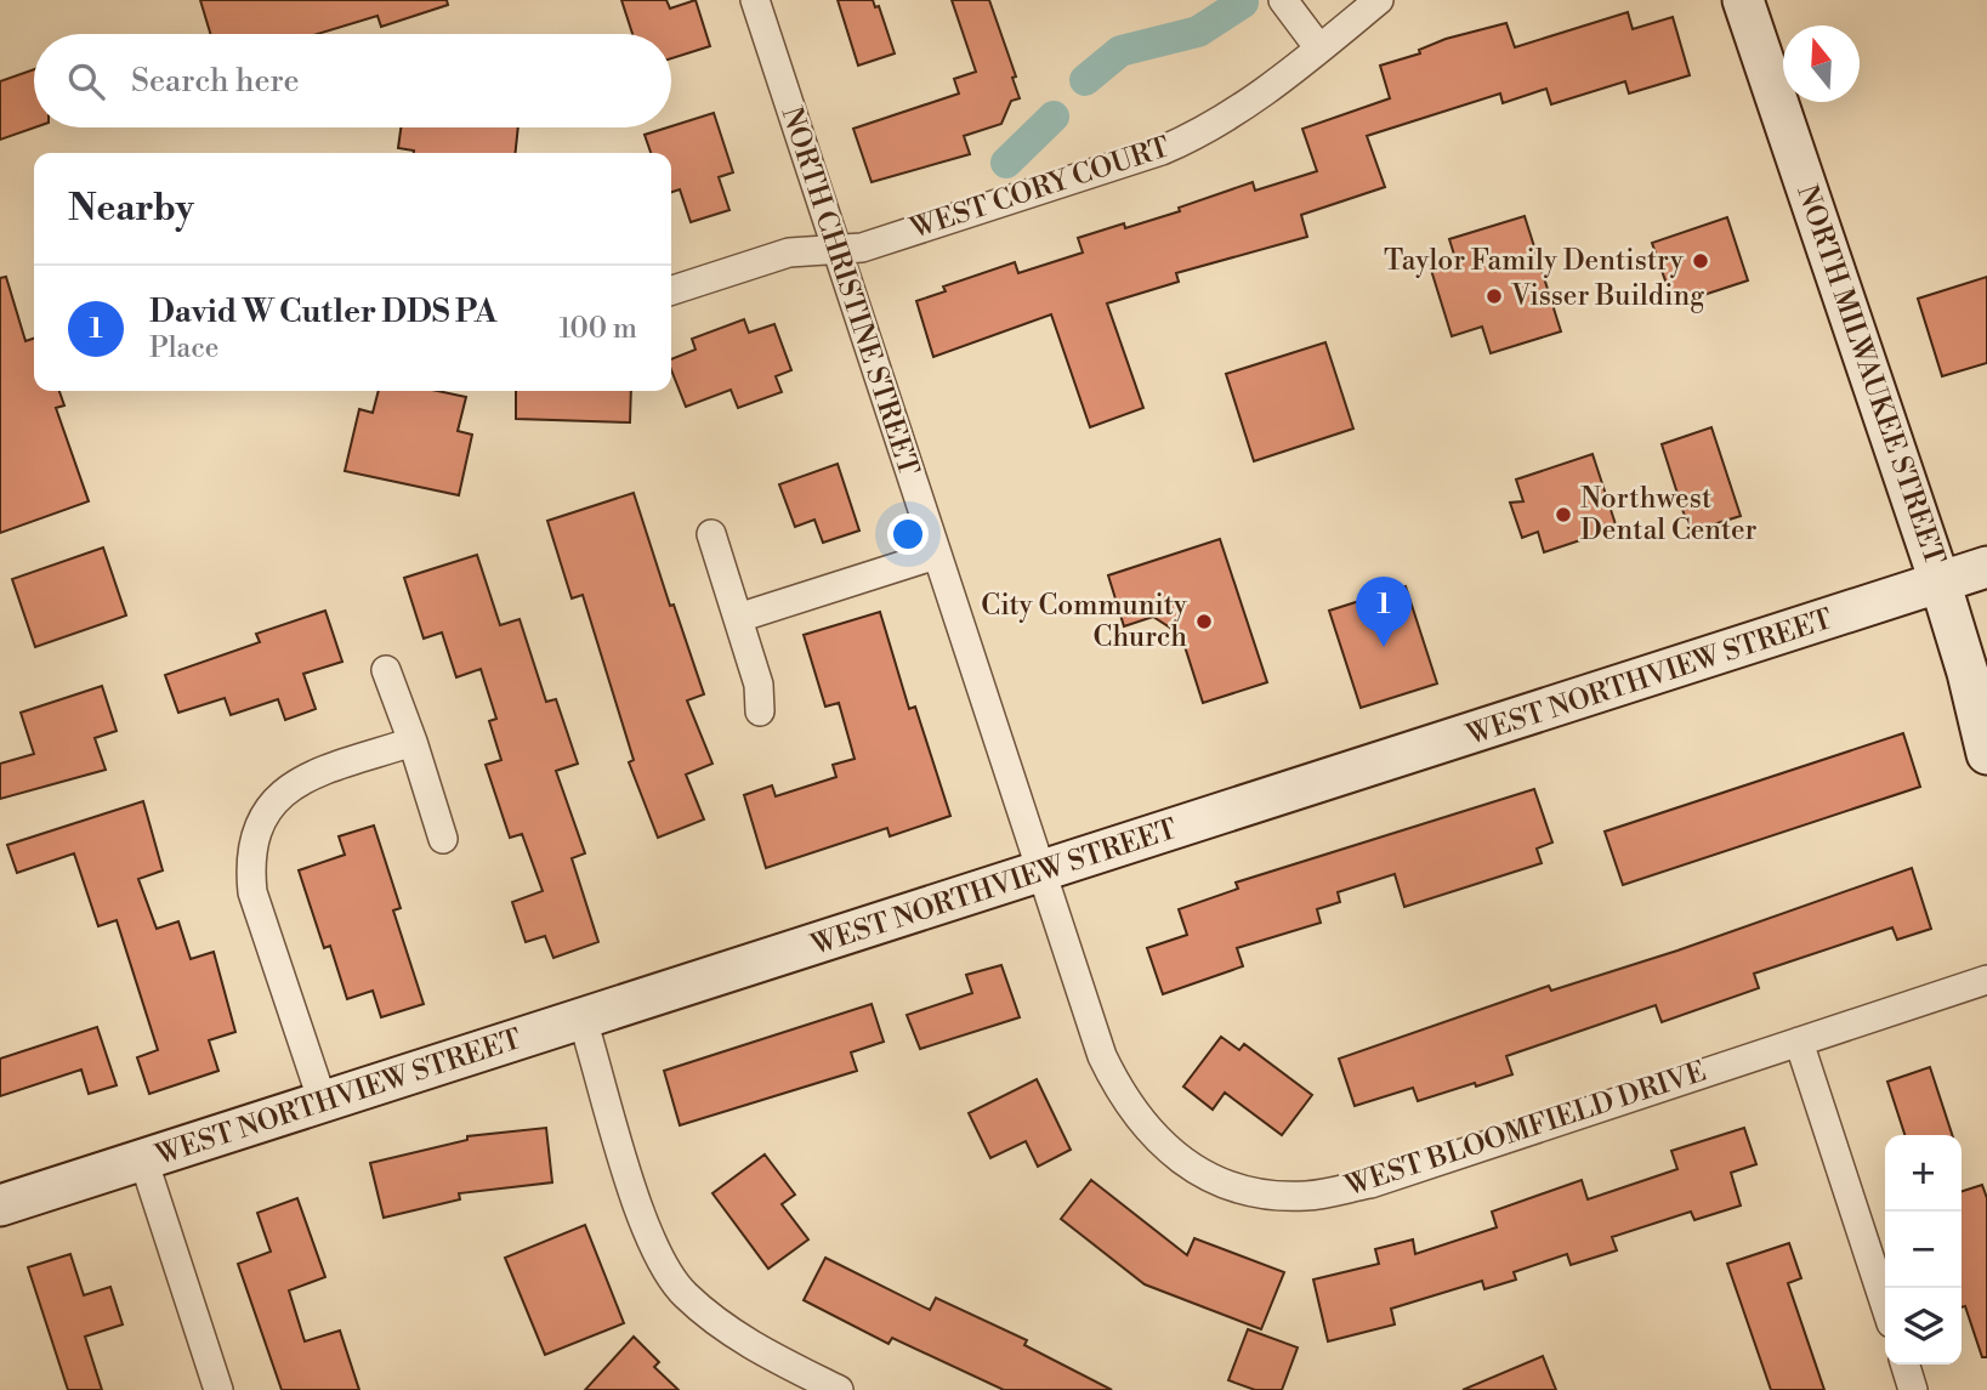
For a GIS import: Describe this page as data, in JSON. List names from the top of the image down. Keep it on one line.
{"streets":{"street":["WEST CORY COURT","NORTH CHRISTINE STREET","NORTH MILWAUKEE STREET","WEST NORTHVIEW STREET","WEST BLOOMFIELD DRIVE"]},"crossings":[["WEST CORY COURT","NORTH CHRISTINE STREET"],["NORTH CHRISTINE STREET","WEST NORTHVIEW STREET"],["NORTH CHRISTINE STREET","WEST BLOOMFIELD DRIVE"],["NORTH MILWAUKEE STREET","WEST NORTHVIEW STREET"],["WEST NORTHVIEW STREET","WEST BLOOMFIELD DRIVE"]],"places":["Taylor Family Dentistry","Visser Building","Northwest Dental Center","City Community Church"],"north":"top","page":{"search":"Search here","heading":"Nearby","list":[{"mark":"1","name":"David W Cutler DDS PA","note":"Place","value":"100 m"}],"pins":"1","map_buttons":["+","−"]}}
